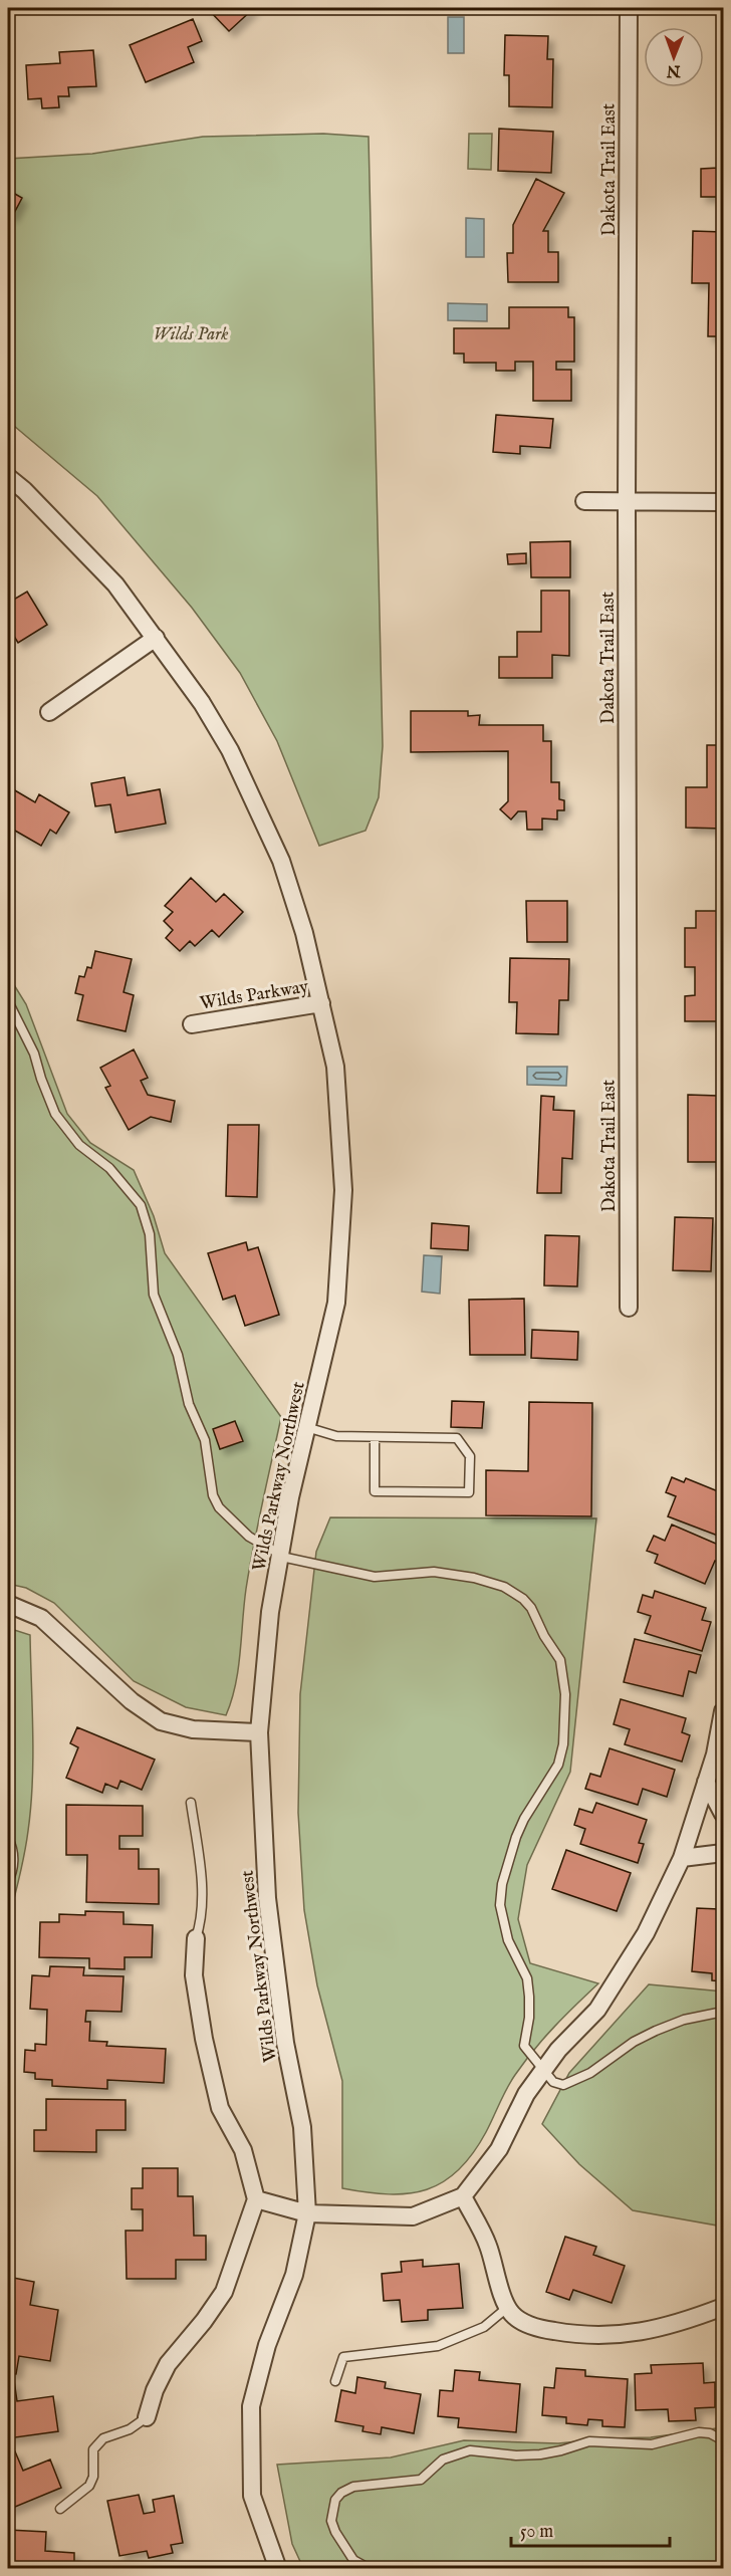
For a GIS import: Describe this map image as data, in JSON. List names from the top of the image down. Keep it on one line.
{"streets":{"street":["Dakota Trail East","Wilds Parkway","Wilds Parkway Northwest"]},"crossings":[["Wilds Parkway","Wilds Parkway Northwest"]],"parks":["Wilds Park"],"scale_bar":"50 m","north":"bottom"}
